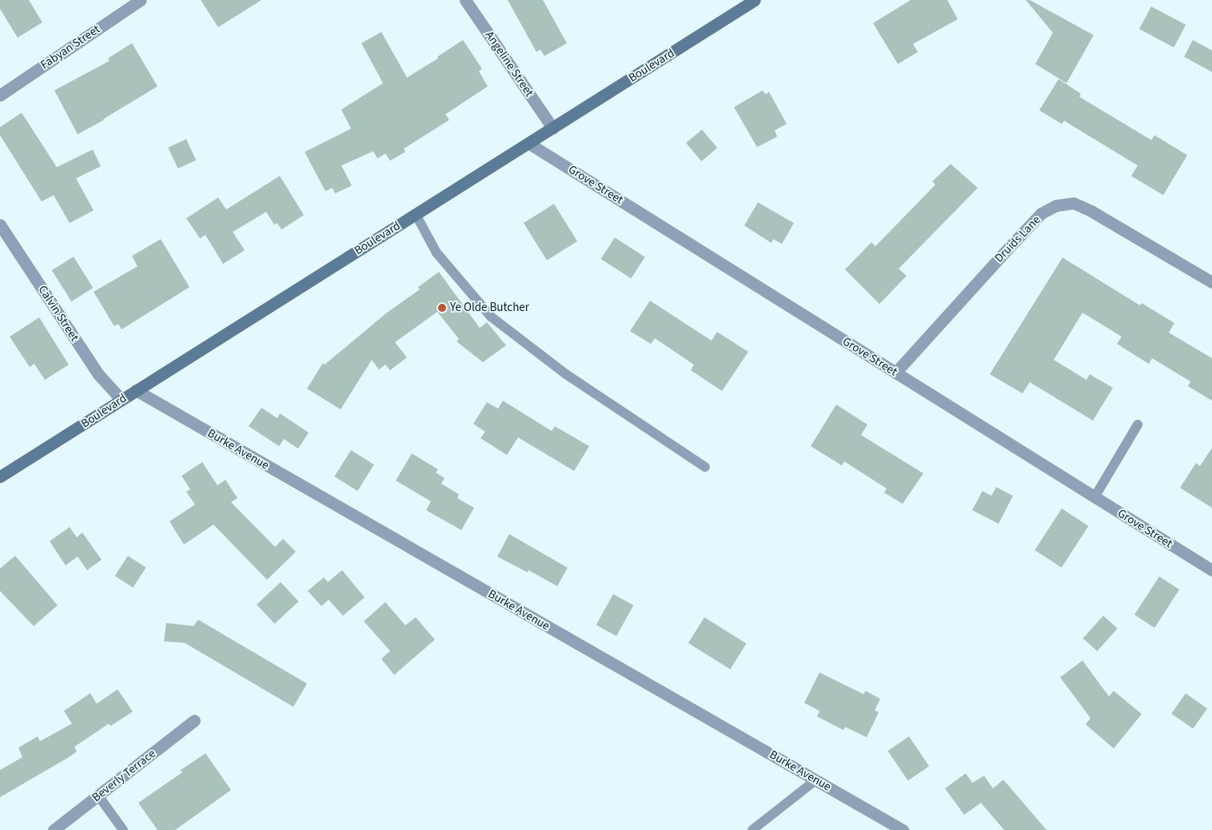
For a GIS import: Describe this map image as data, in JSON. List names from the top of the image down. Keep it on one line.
{"streets":{"main road":["Boulevard"],"street":["Fabyan Street","Angeline Street","Grove Street","Druids Lane","Calvin Street","Burke Avenue","Beverly Terrace"]},"crossings":[["Angeline Street","Boulevard"],["Boulevard","Grove Street"],["Boulevard","Calvin Street"],["Boulevard","Burke Avenue"],["Grove Street","Druids Lane"]],"places":["Ye Olde Butcher"]}
